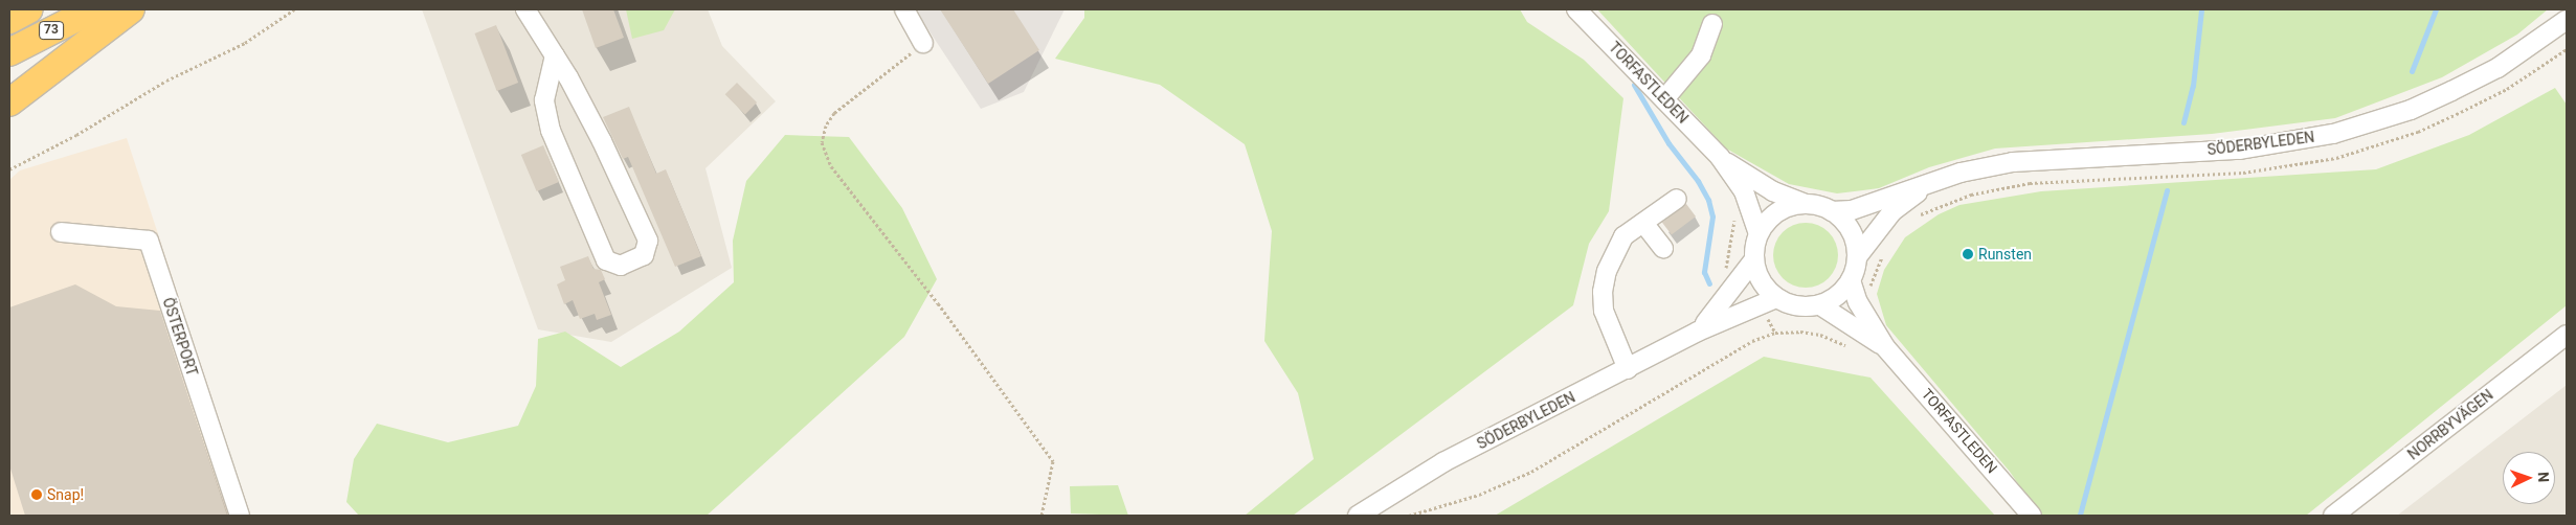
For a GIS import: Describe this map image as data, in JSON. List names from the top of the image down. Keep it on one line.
{"streets":{"highway":["73"],"street":["TORFASTLEDEN","SÖDERBYLEDEN","ÖSTERPORT","NORRBYVÄGEN"]},"crossings":[["TORFASTLEDEN","SÖDERBYLEDEN"]],"places":["Runsten","Snap!"],"north":"right"}
